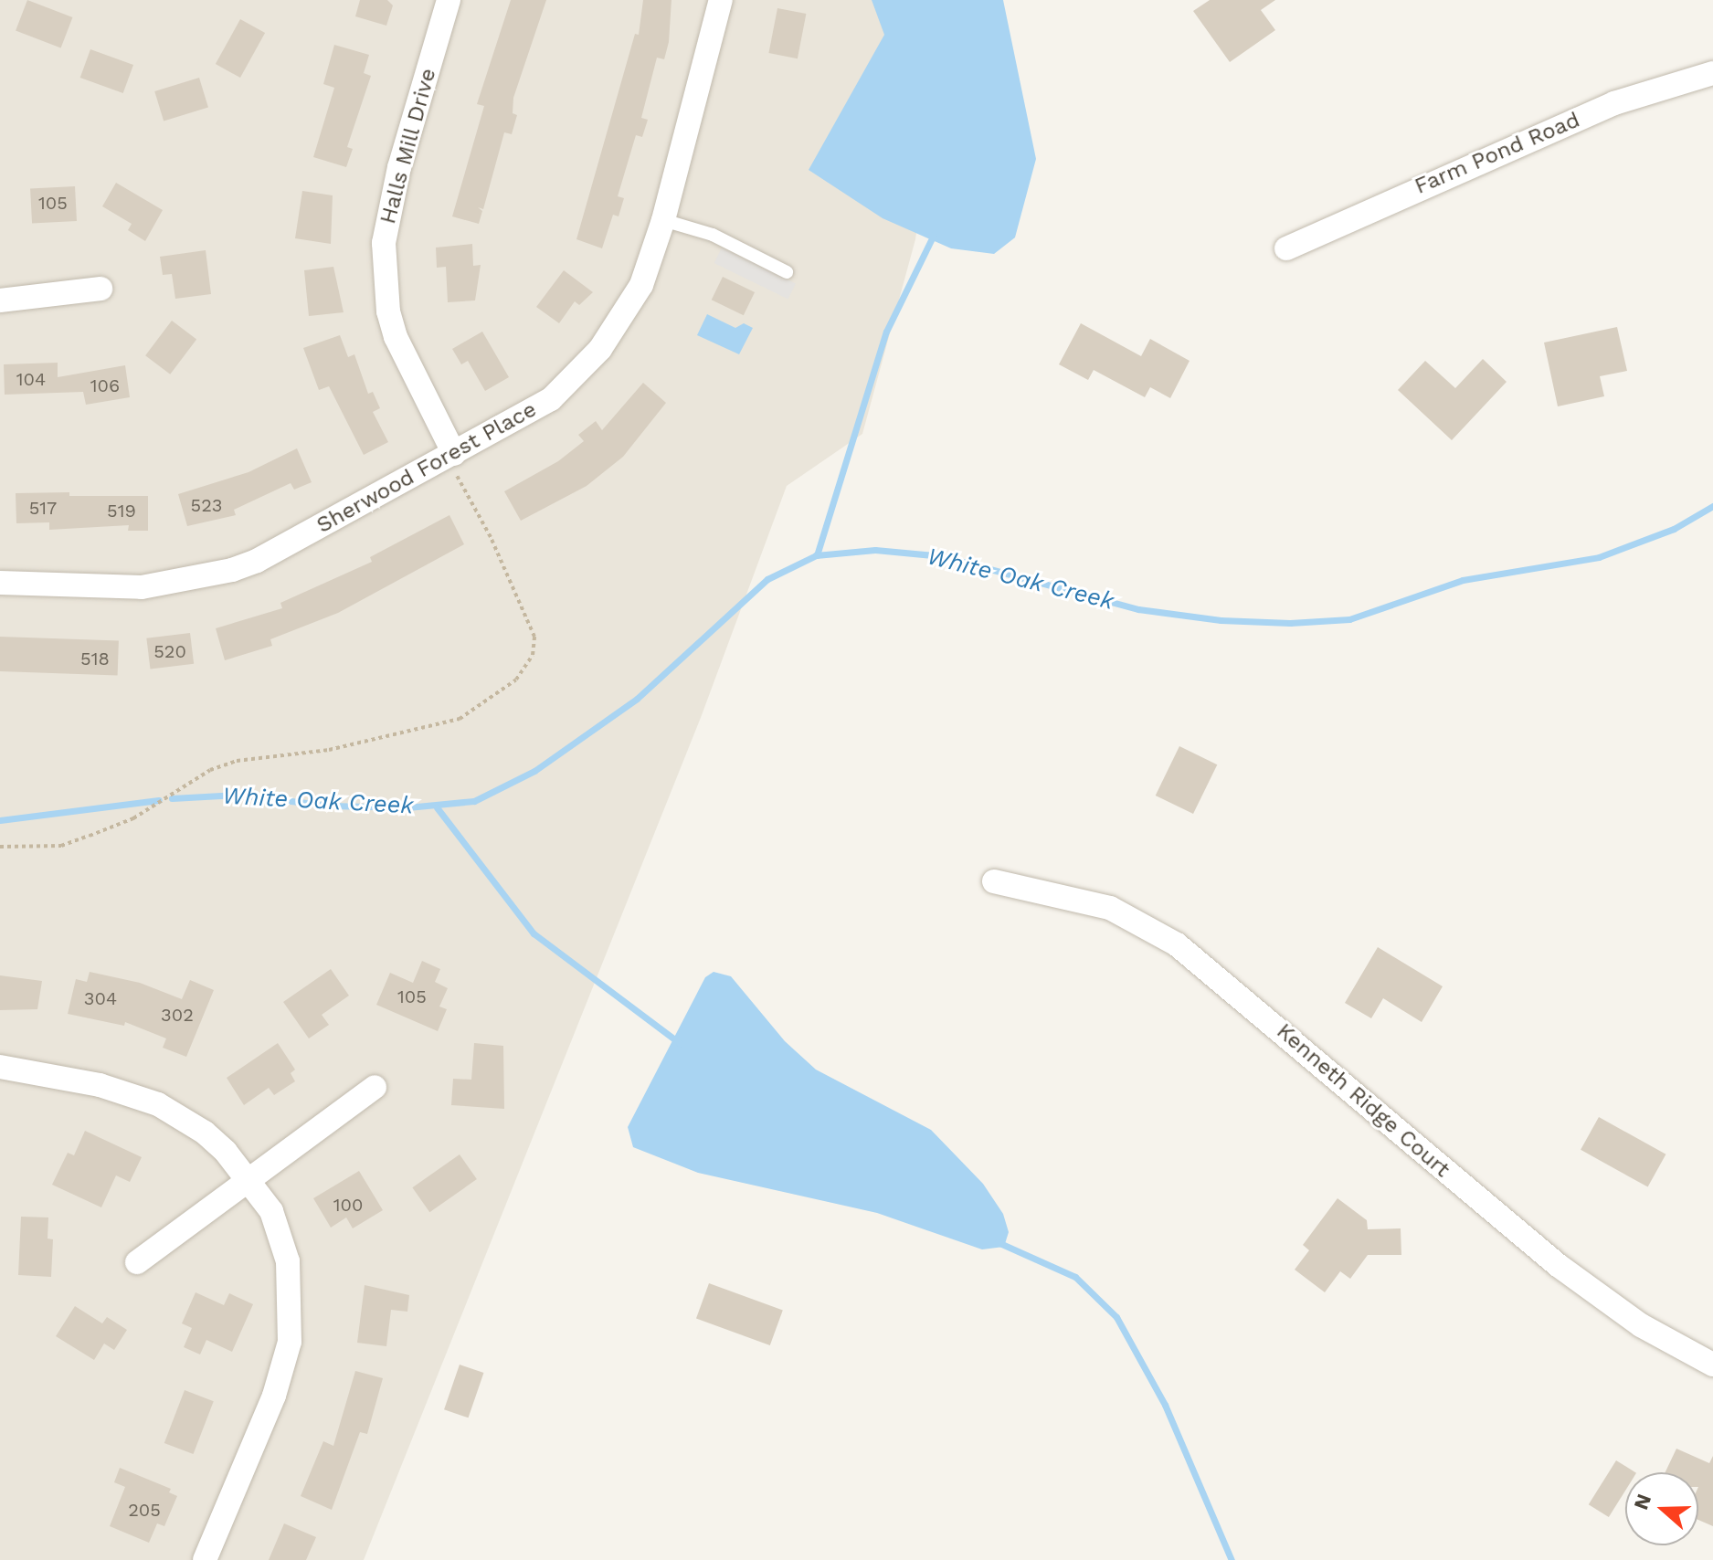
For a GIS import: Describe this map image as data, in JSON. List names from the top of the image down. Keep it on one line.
{"streets":{"street":["Halls Mill Drive","Farm Pond Road","Sherwood Forest Place","Kenneth Ridge Court"]},"crossings":[["Halls Mill Drive","Sherwood Forest Place"]],"water":["White Oak Creek"],"house_numbers":["105","104","106","523","517","519","520","518","105","304","302","100","205"],"north":"left"}
